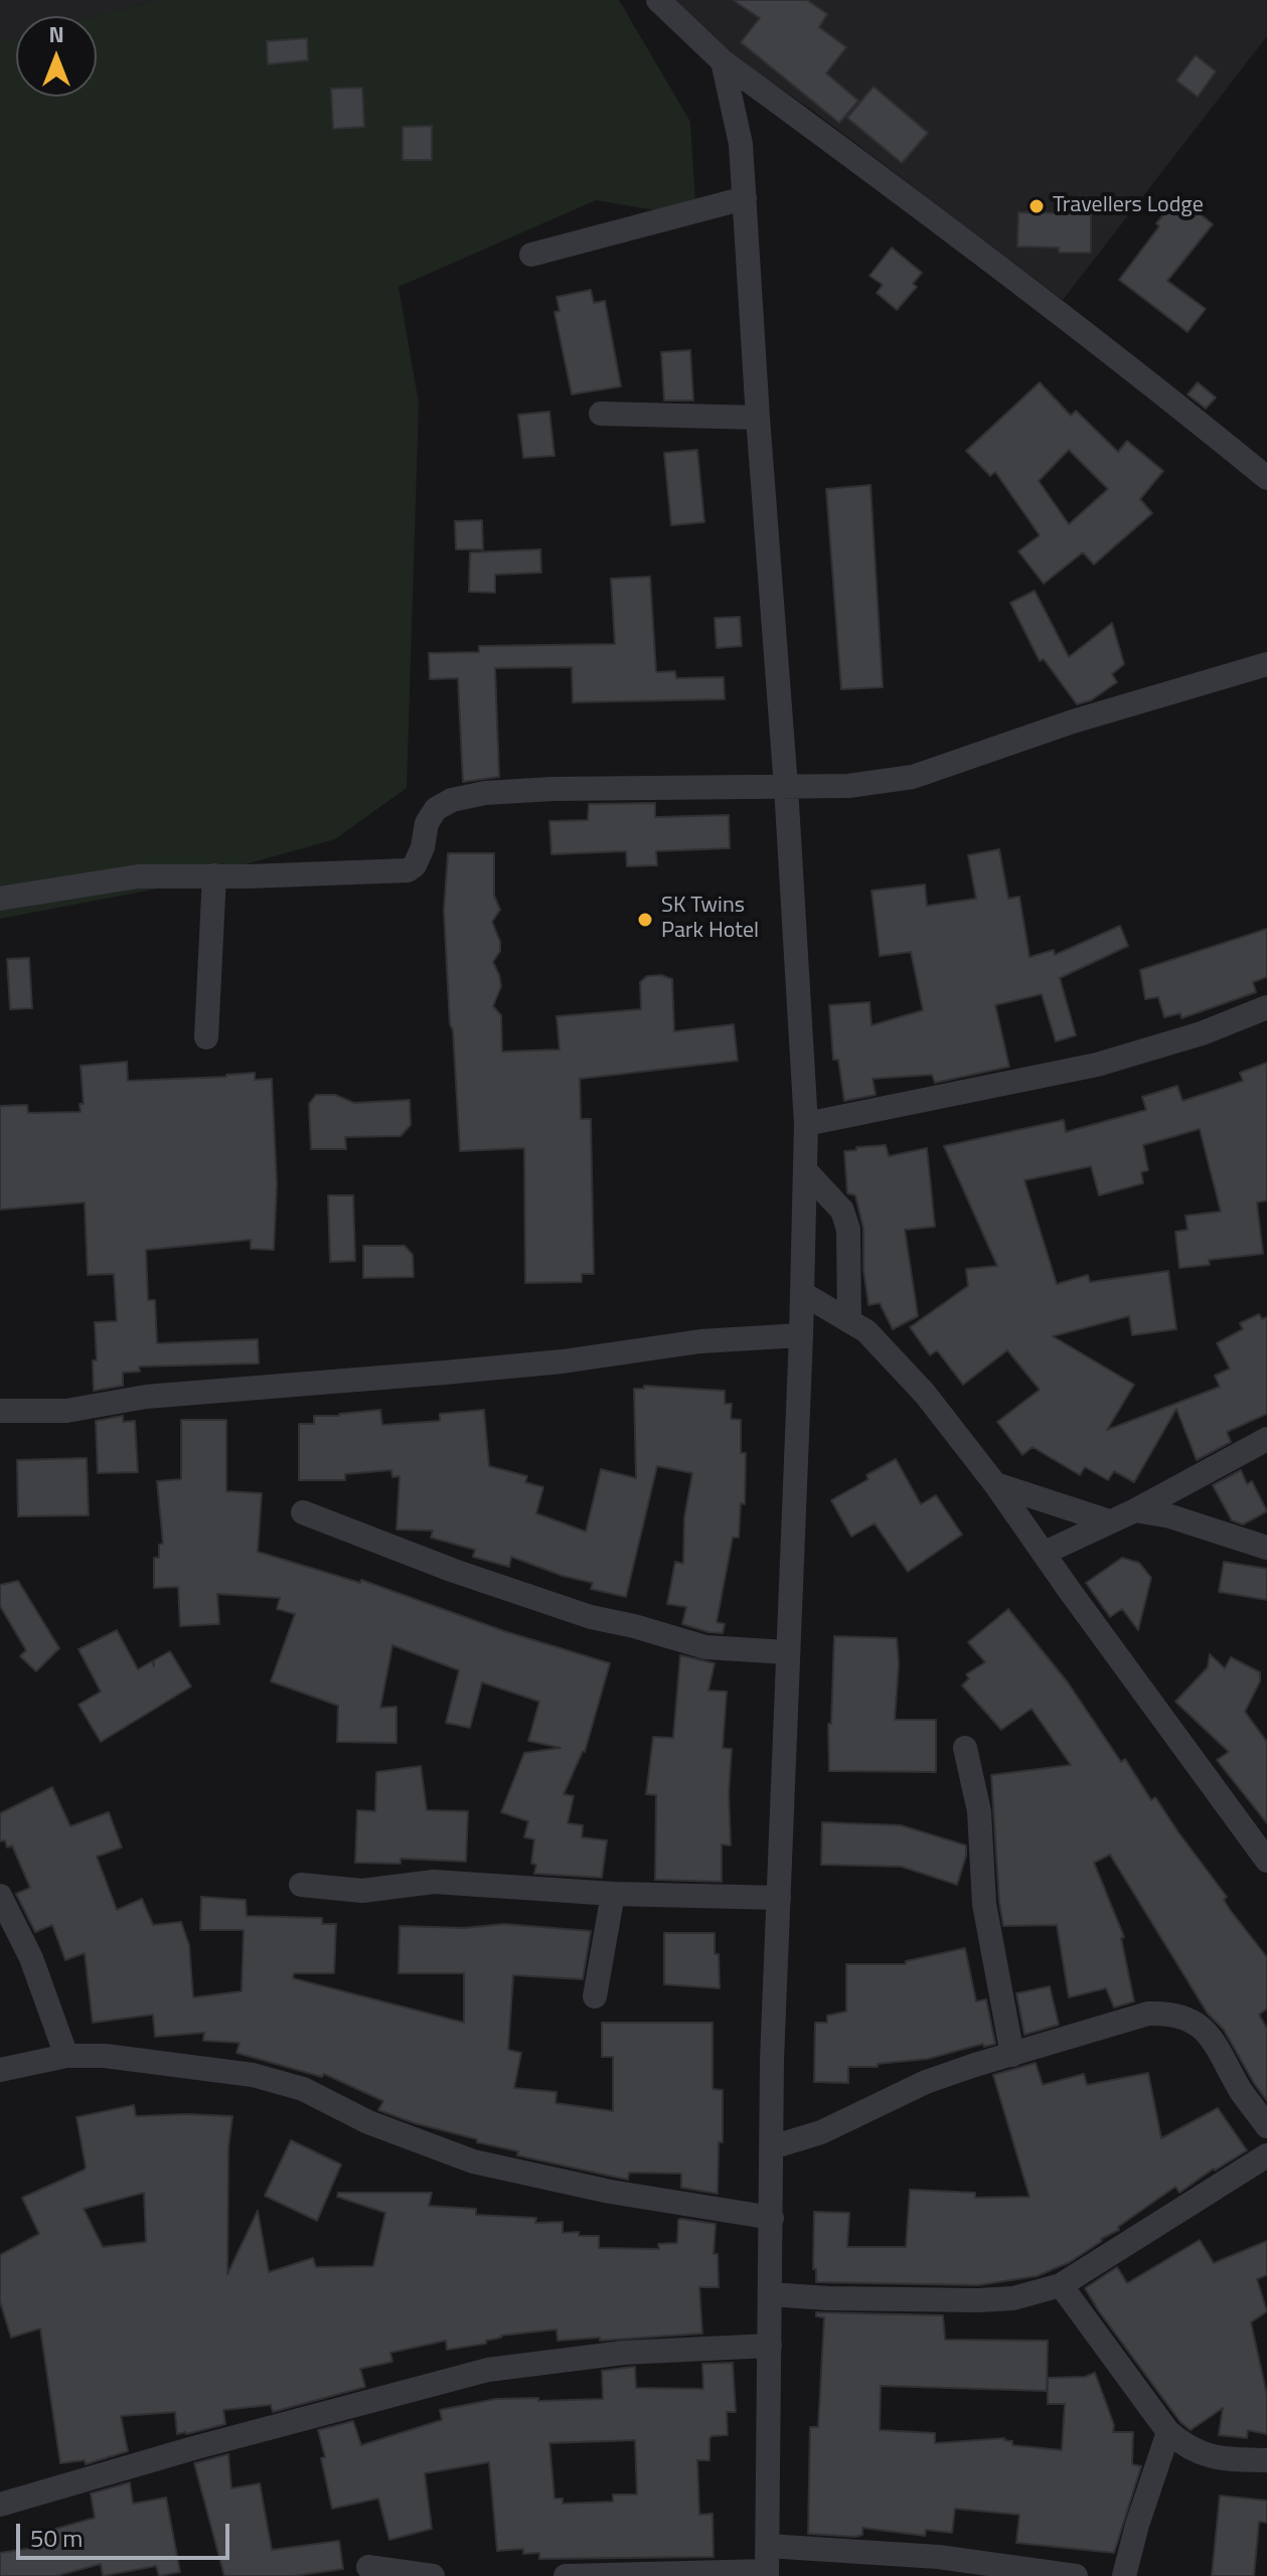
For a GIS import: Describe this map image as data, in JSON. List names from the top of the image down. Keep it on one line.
{"places":["Travellers Lodge","SK Twins Park Hotel"],"scale_bar":"50 m","north":"top"}
